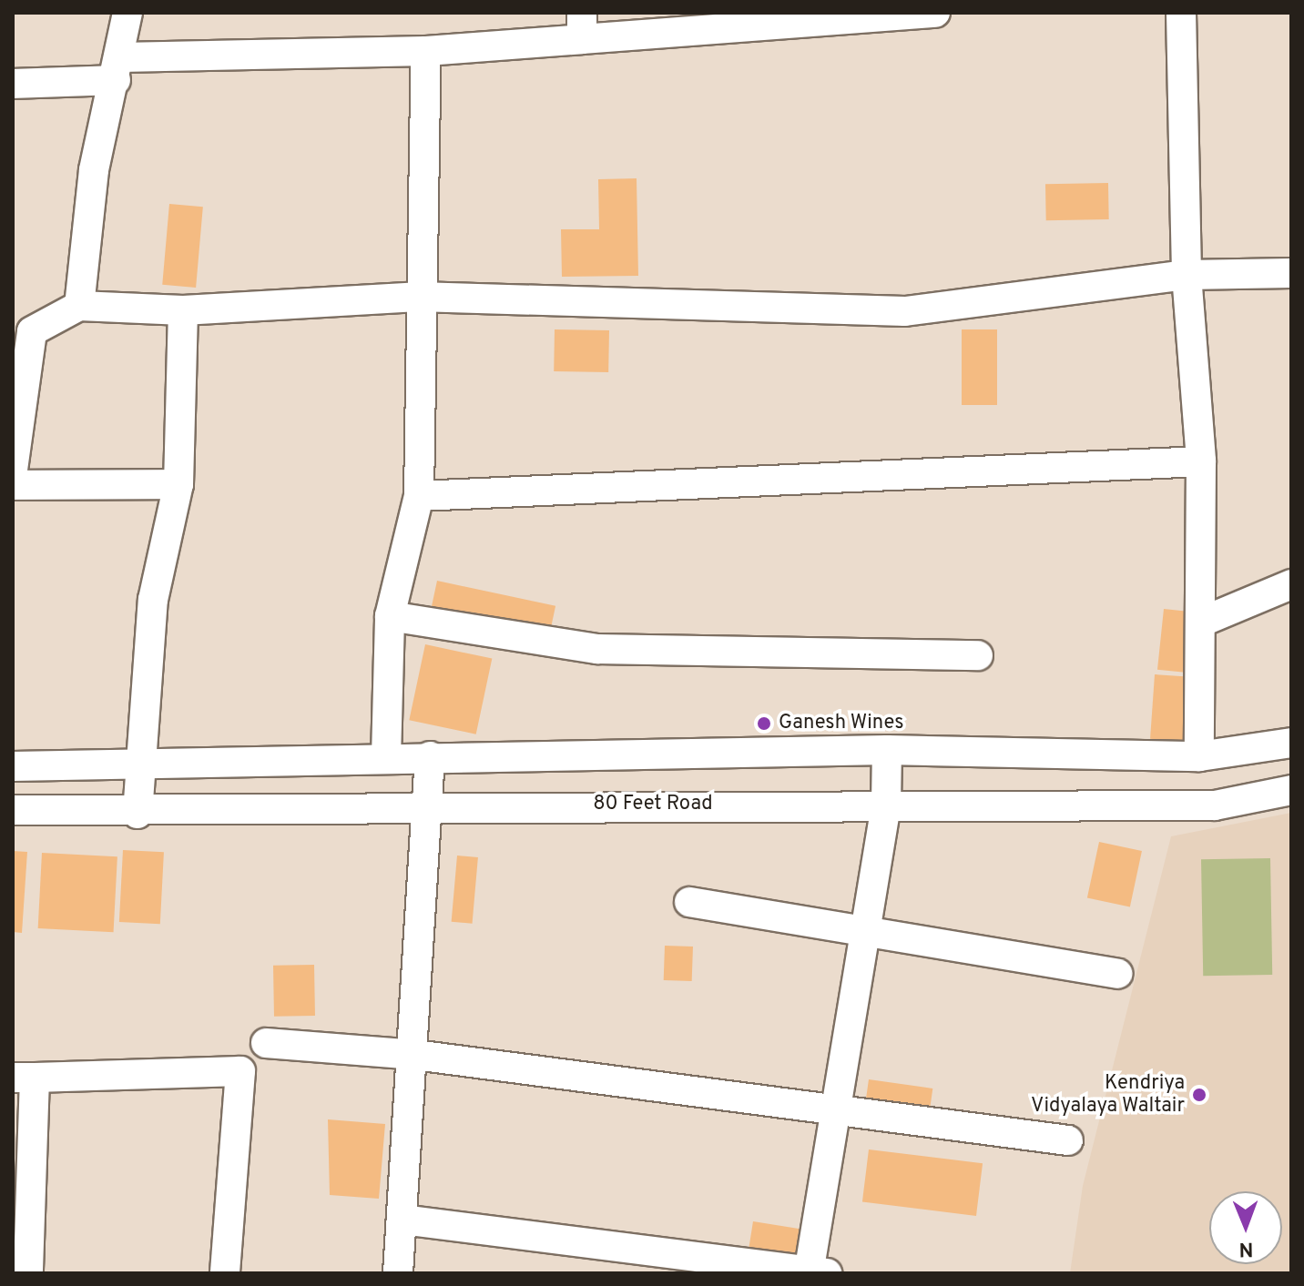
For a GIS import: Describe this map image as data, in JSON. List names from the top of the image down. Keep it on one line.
{"streets":{"street":["80 Feet Road"]},"places":["Ganesh Wines","Kendriya Vidyalaya Waltair"],"north":"bottom"}
